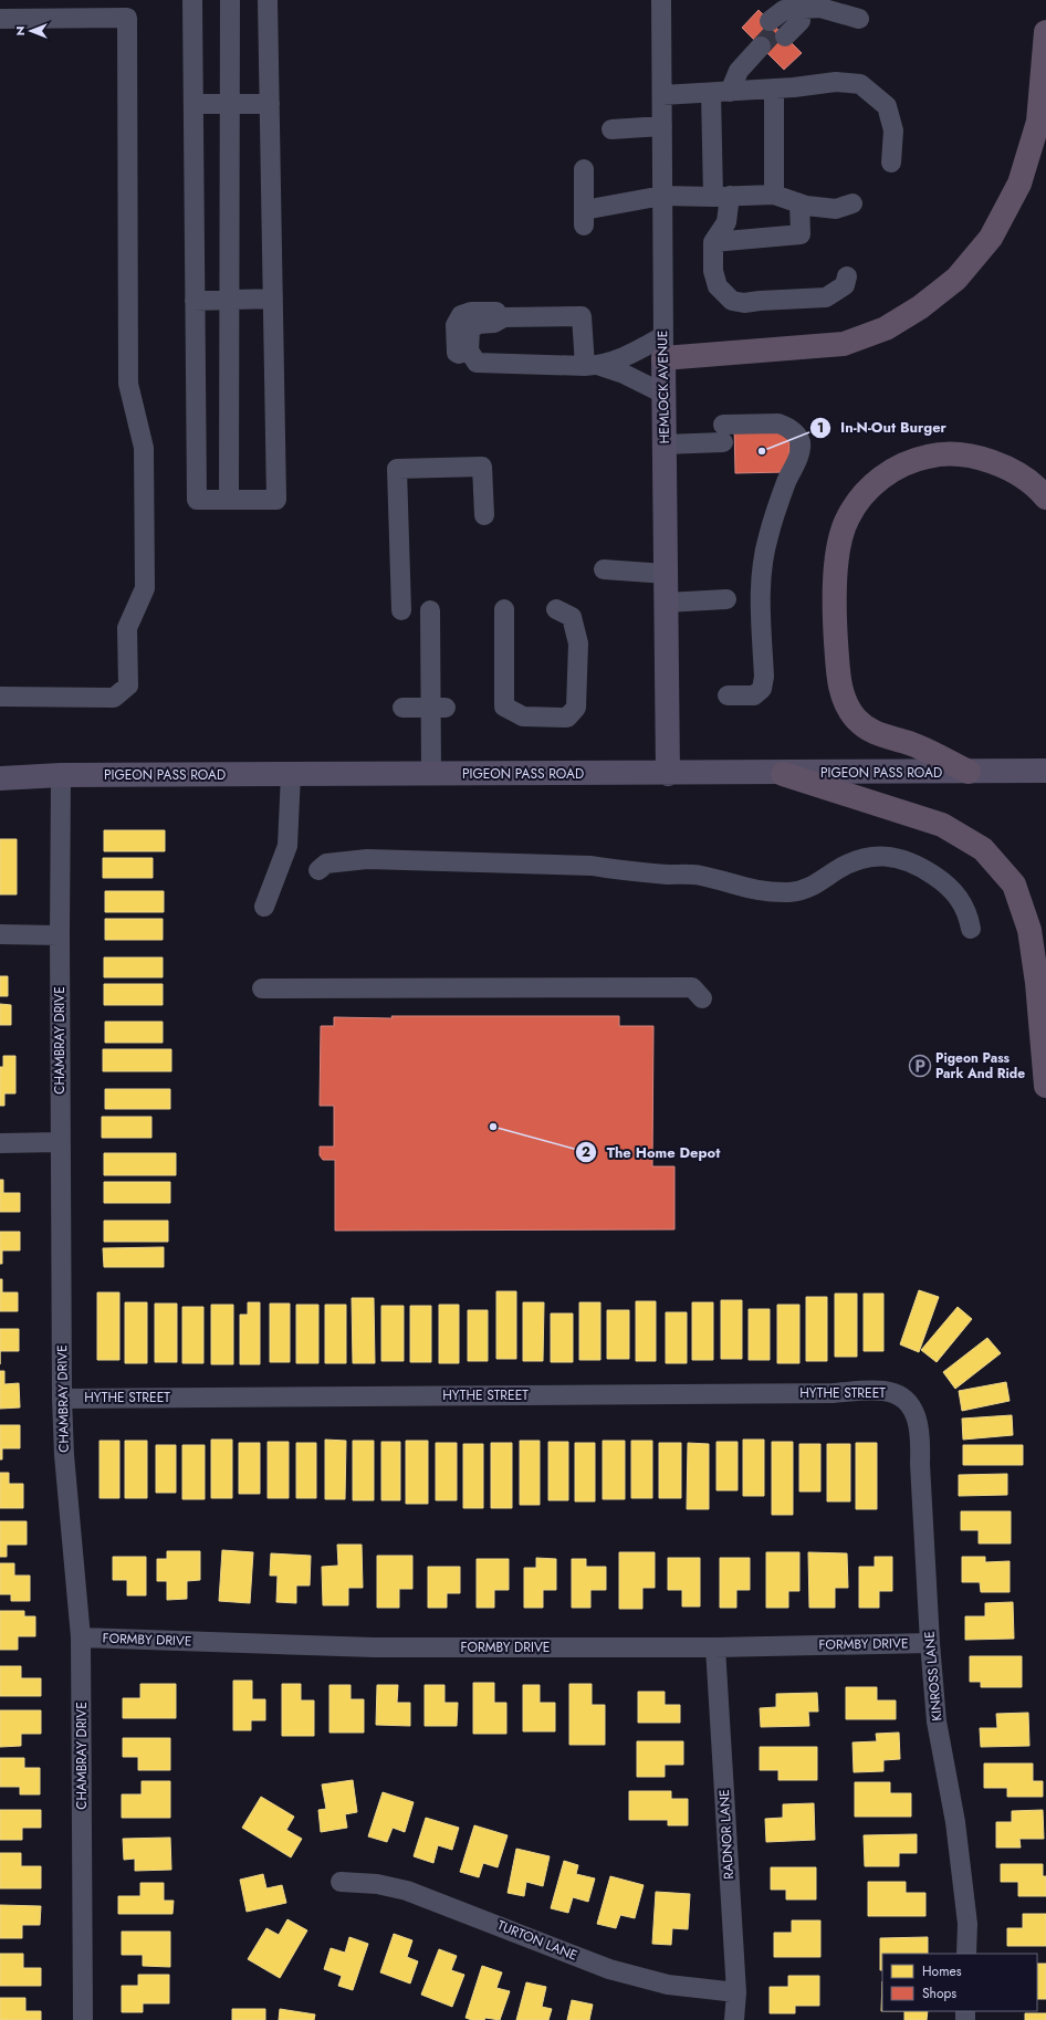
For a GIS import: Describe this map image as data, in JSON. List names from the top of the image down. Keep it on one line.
{"streets":{"main road":["HEMLOCK AVENUE","PIGEON PASS ROAD"],"street":["CHAMBRAY DRIVE","HYTHE STREET","FORMBY DRIVE","KINROSS LANE","RADNOR LANE","TURTON LANE"]},"crossings":[["HEMLOCK AVENUE","PIGEON PASS ROAD"],["PIGEON PASS ROAD","CHAMBRAY DRIVE"],["CHAMBRAY DRIVE","HYTHE STREET"],["CHAMBRAY DRIVE","FORMBY DRIVE"],["HYTHE STREET","KINROSS LANE"],["FORMBY DRIVE","KINROSS LANE"],["FORMBY DRIVE","RADNOR LANE"],["RADNOR LANE","TURTON LANE"]],"places":{"other":["In-N-Out Burger","The Home Depot"],"parking":["Pigeon Pass Park And Ride"]},"legend":["Homes","Shops"],"north":"left"}
